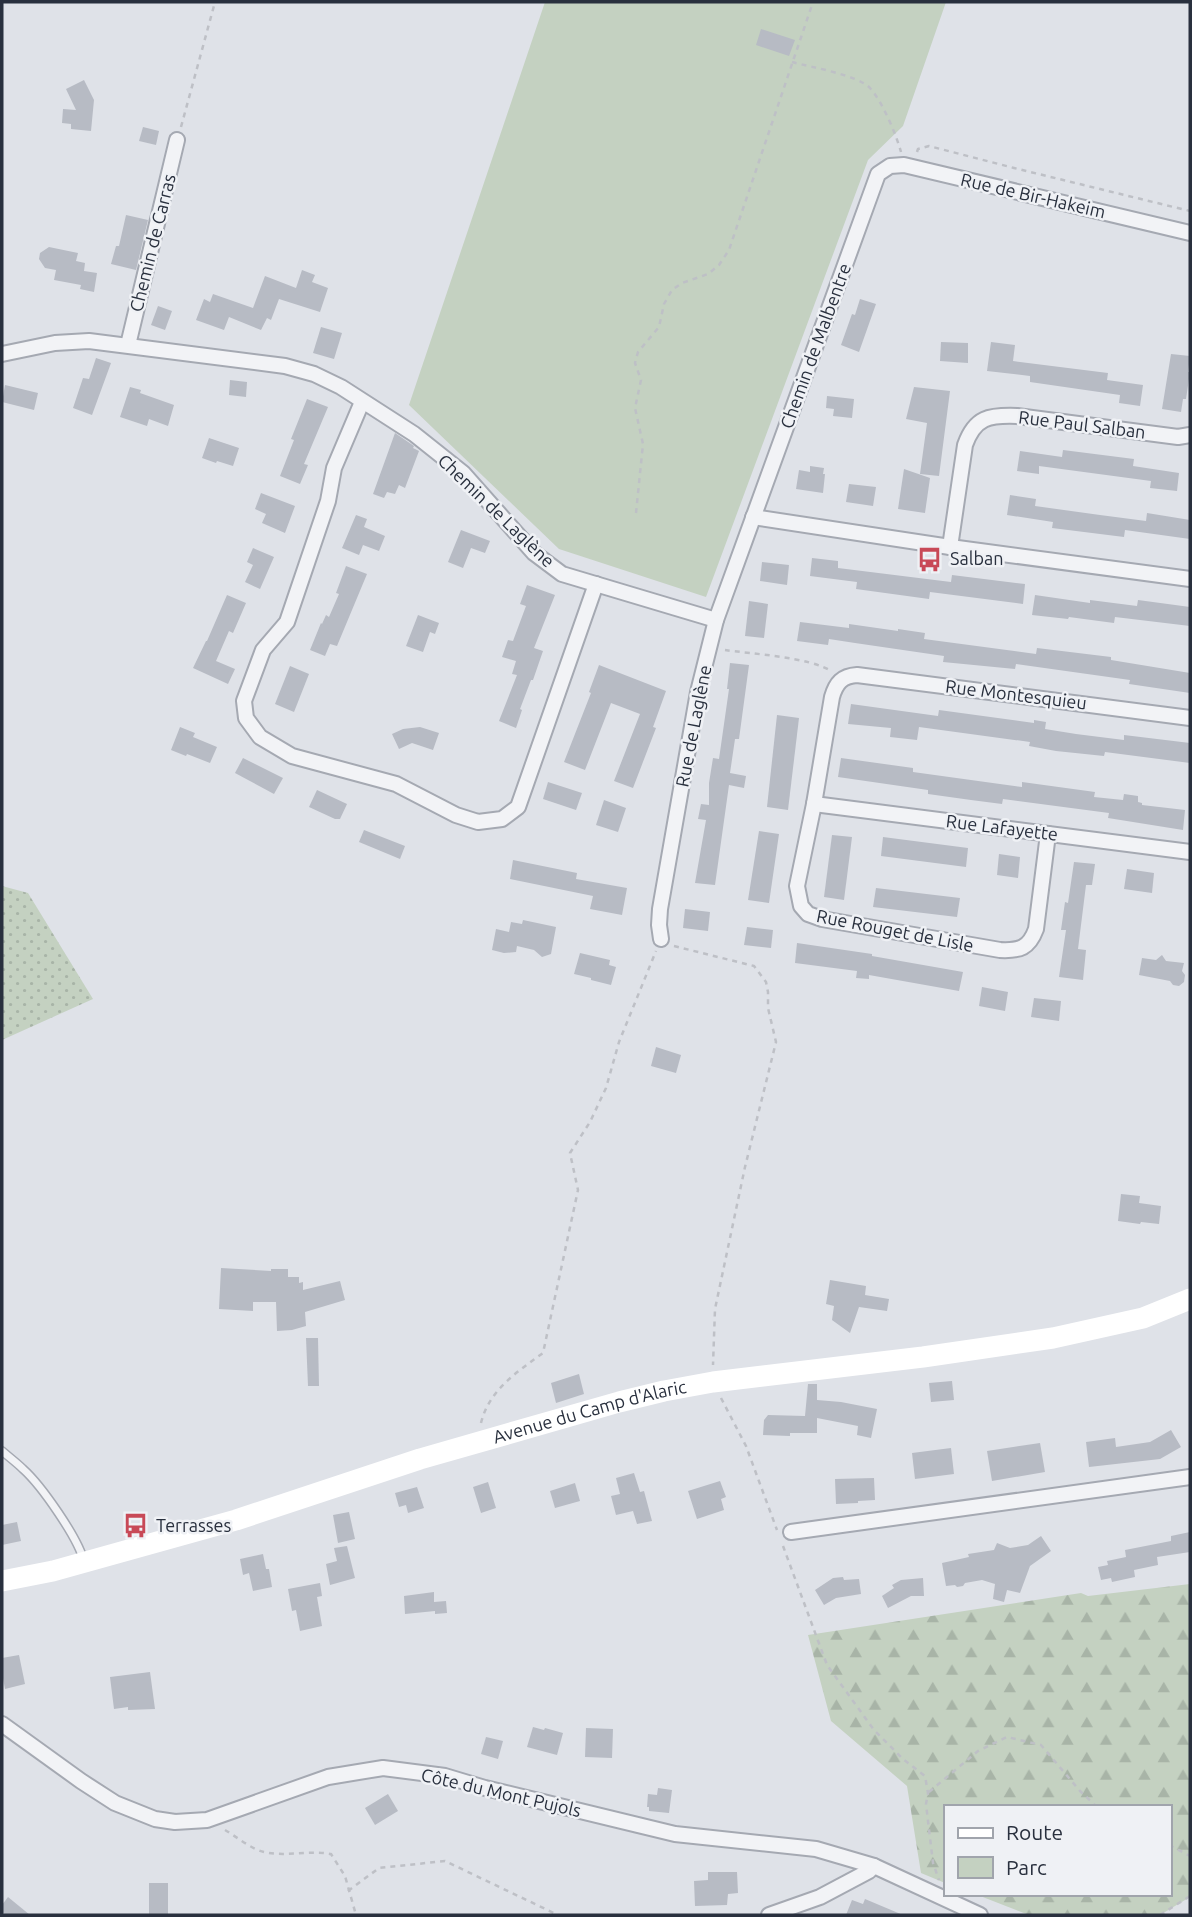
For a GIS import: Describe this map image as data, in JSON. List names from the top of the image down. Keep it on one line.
{"streets":{"main road":["Avenue du Camp d'Alaric"],"street":["Rue de Bir-Hakeim","Chemin de Carras","Chemin de Malbentre","Rue Paul Salban","Chemin de Laglène","Rue Montesquieu","Rue de Laglène","Rue Lafayette","Rue Rouget de Lisle","Côte du Mont Pujols"]},"crossings":[["Rue de Bir-Hakeim","Chemin de Malbentre"],["Chemin de Carras","Chemin de Laglène"],["Chemin de Malbentre","Rue de Laglène"],["Chemin de Laglène","Rue de Laglène"],["Rue Montesquieu","Rue Rouget de Lisle"],["Rue Lafayette","Rue Rouget de Lisle"]],"places":{"bus stop":["Salban","Terrasses"]},"legend":["Route","Parc"]}
